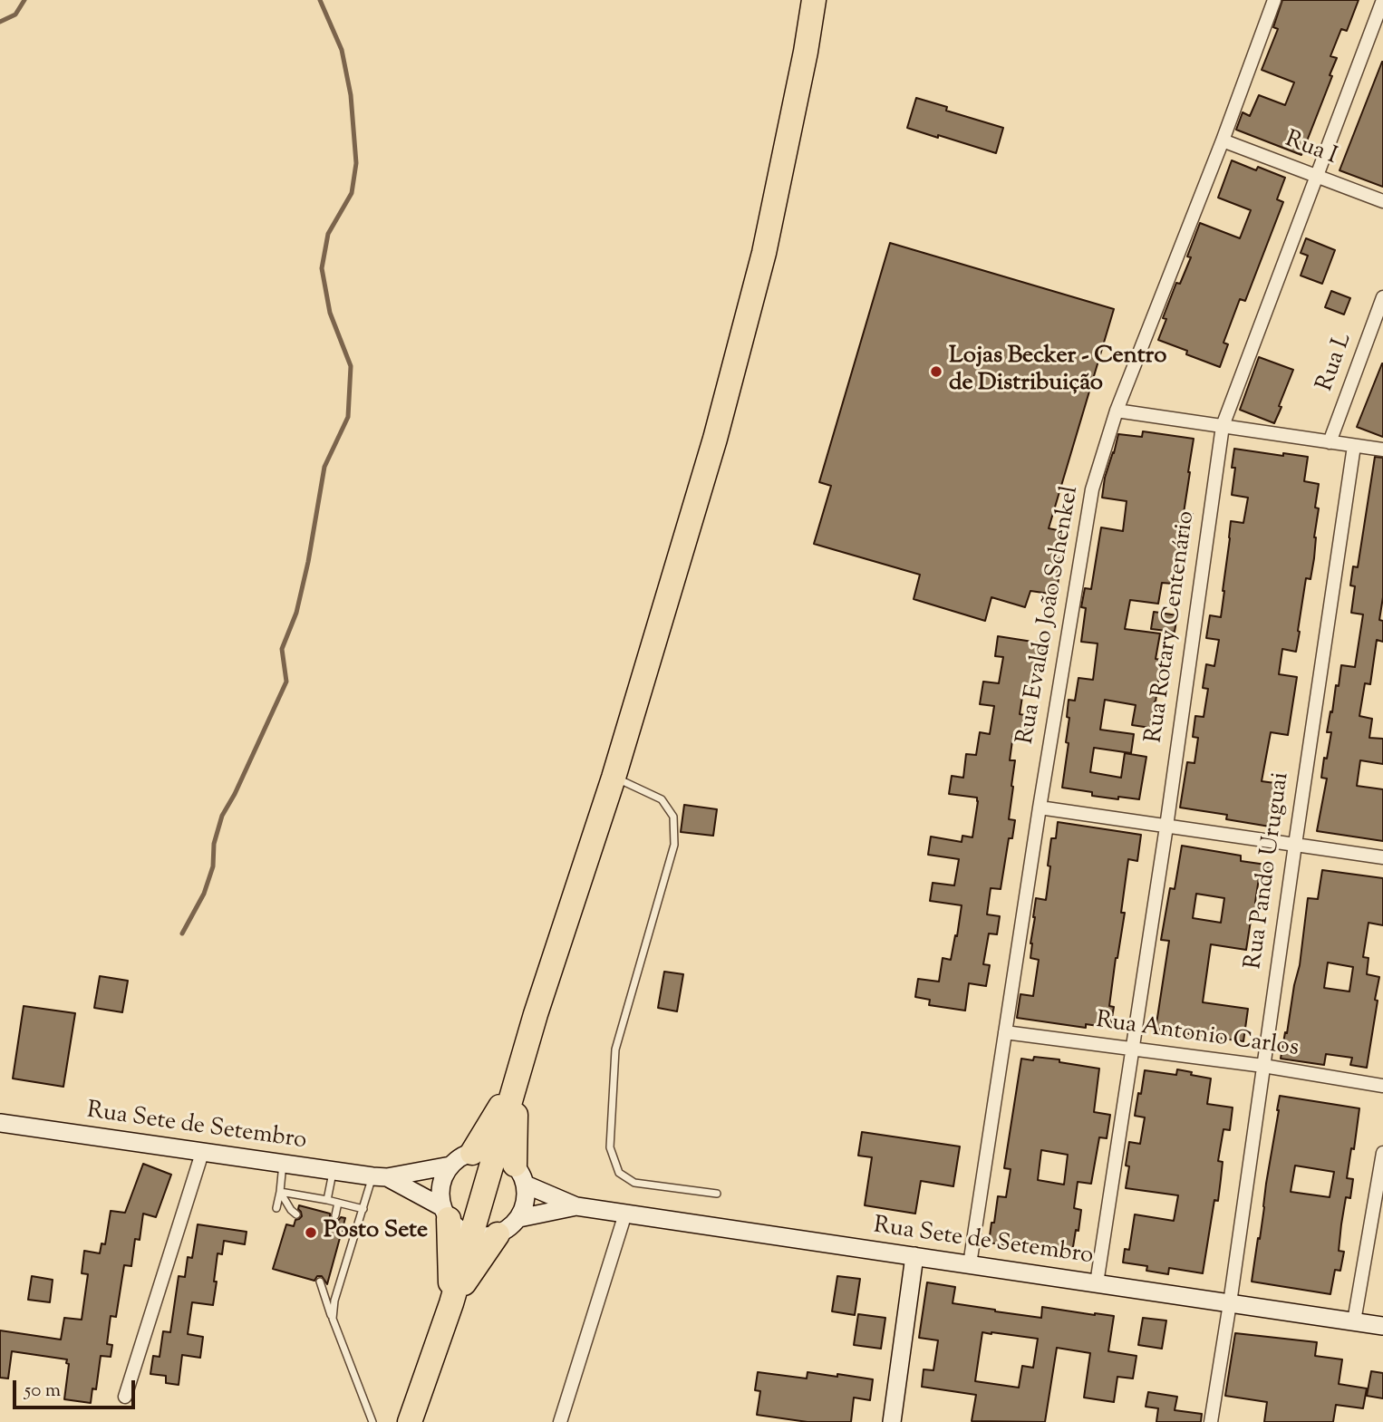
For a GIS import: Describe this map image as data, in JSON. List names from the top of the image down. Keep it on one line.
{"streets":{"street":["Rua I","Rua L","Rua Evaldo João Schenkel","Rua Rotary Centenário","Rua Pando Uruguai","Rua Antonio Carlos","Rua Sete de Setembro"]},"crossings":[["Rua I","Rua Evaldo João Schenkel"],["Rua I","Rua Rotary Centenário"],["Rua Evaldo João Schenkel","Rua Antonio Carlos"],["Rua Evaldo João Schenkel","Rua Sete de Setembro"],["Rua Rotary Centenário","Rua Antonio Carlos"],["Rua Rotary Centenário","Rua Sete de Setembro"],["Rua Pando Uruguai","Rua Antonio Carlos"],["Rua Pando Uruguai","Rua Sete de Setembro"]],"places":["Lojas Becker - Centro de Distribuição","Posto Sete"],"scale_bar":"50 m"}
